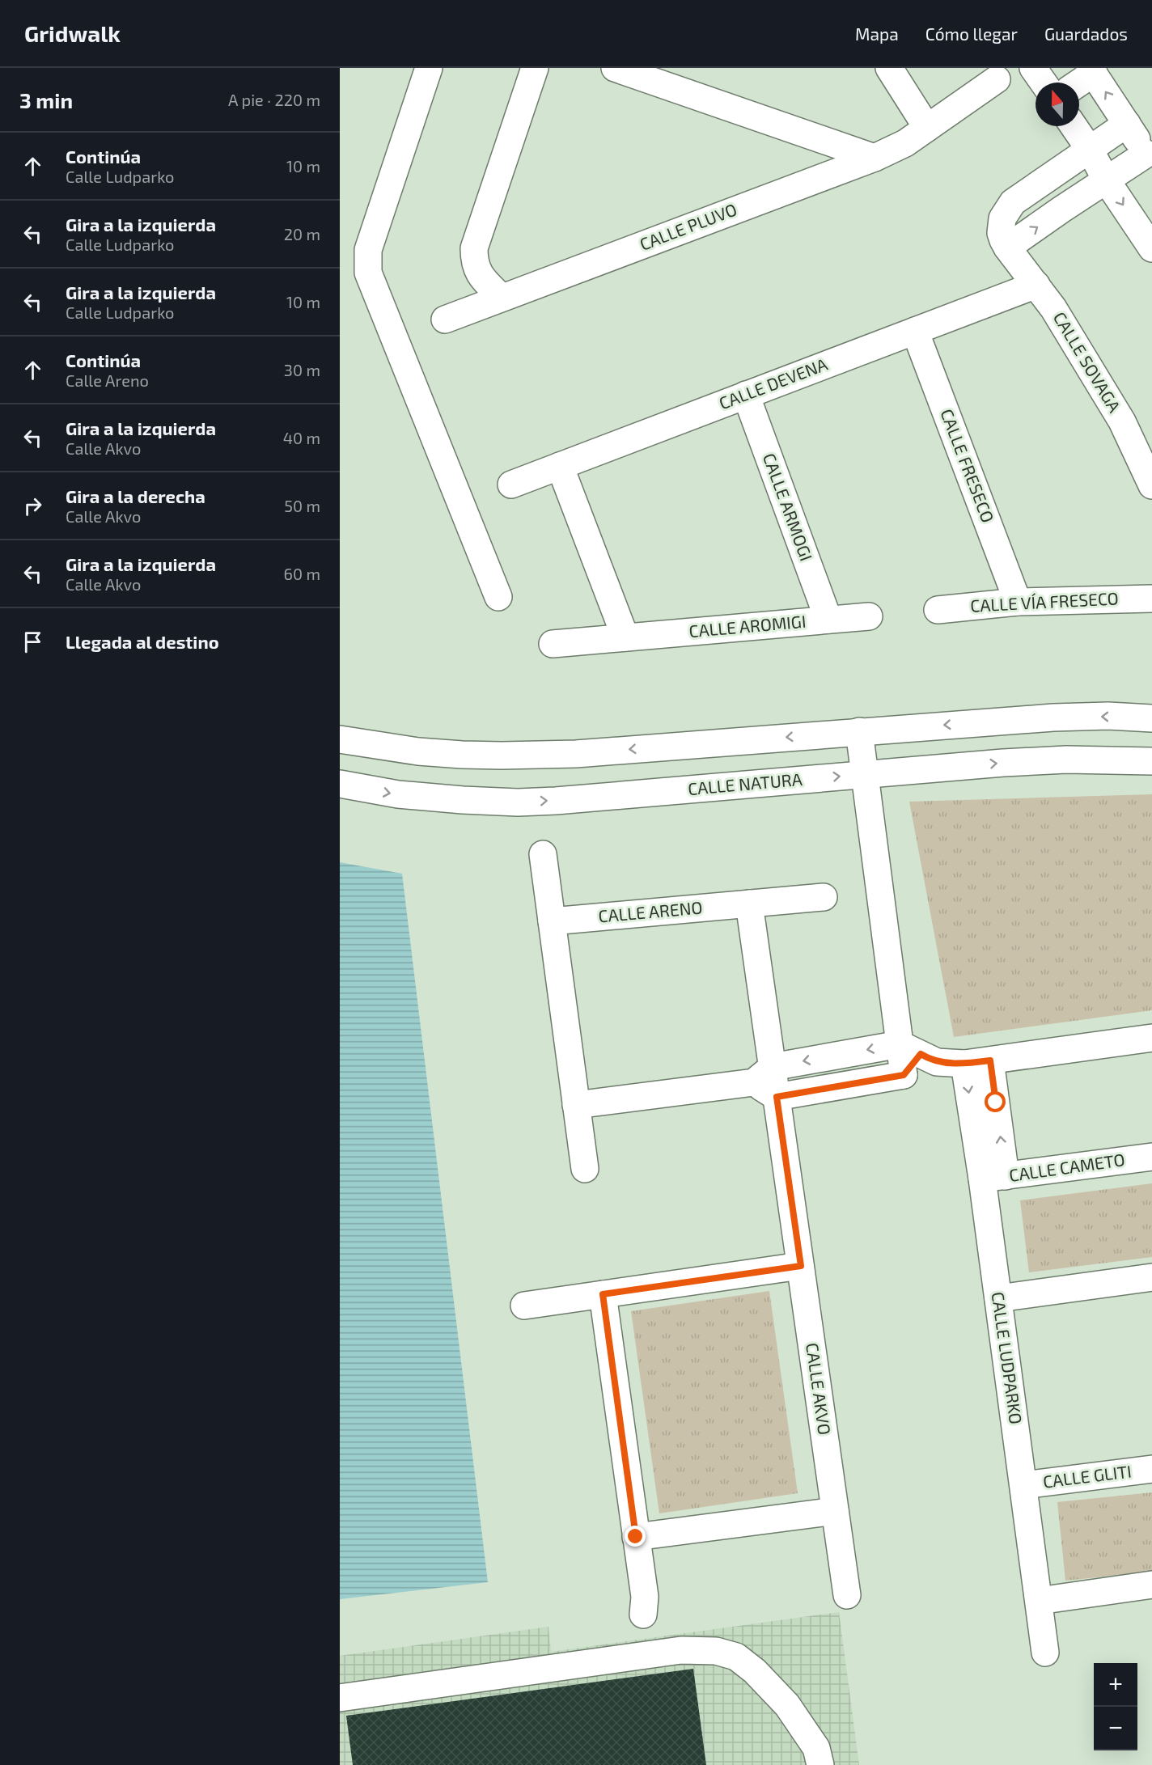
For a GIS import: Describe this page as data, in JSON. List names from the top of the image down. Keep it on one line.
{"streets":{"street":["CALLE PLUVO","CALLE SOVAGA","CALLE DEVENA","CALLE FRESECO","CALLE ARMOGI","CALLE VÍA FRESECO","CALLE AROMIGI","CALLE NATURA","CALLE ARENO","CALLE CAMETO","CALLE LUDPARKO","CALLE AKVO","CALLE GLITI"]},"crossings":[["CALLE SOVAGA","CALLE DEVENA"],["CALLE DEVENA","CALLE FRESECO"],["CALLE DEVENA","CALLE ARMOGI"],["CALLE FRESECO","CALLE VÍA FRESECO"],["CALLE ARMOGI","CALLE AROMIGI"],["CALLE CAMETO","CALLE LUDPARKO"],["CALLE LUDPARKO","CALLE GLITI"]],"north":"top","page":{"header":"Gridwalk","nav":["Mapa","Cómo llegar","Guardados"],"heading":["3 min","A pie · 220 m"],"list":[["Continúa","Calle Ludparko","10 m"],["Gira a la izquierda","Calle Ludparko","20 m"],["Gira a la izquierda","Calle Ludparko","10 m"],["Continúa","Calle Areno","30 m"],["Gira a la izquierda","Calle Akvo","40 m"],["Gira a la derecha","Calle Akvo","50 m"],["Gira a la izquierda","Calle Akvo","60 m"],"Llegada al destino"],"map_buttons":["+","−"]}}
